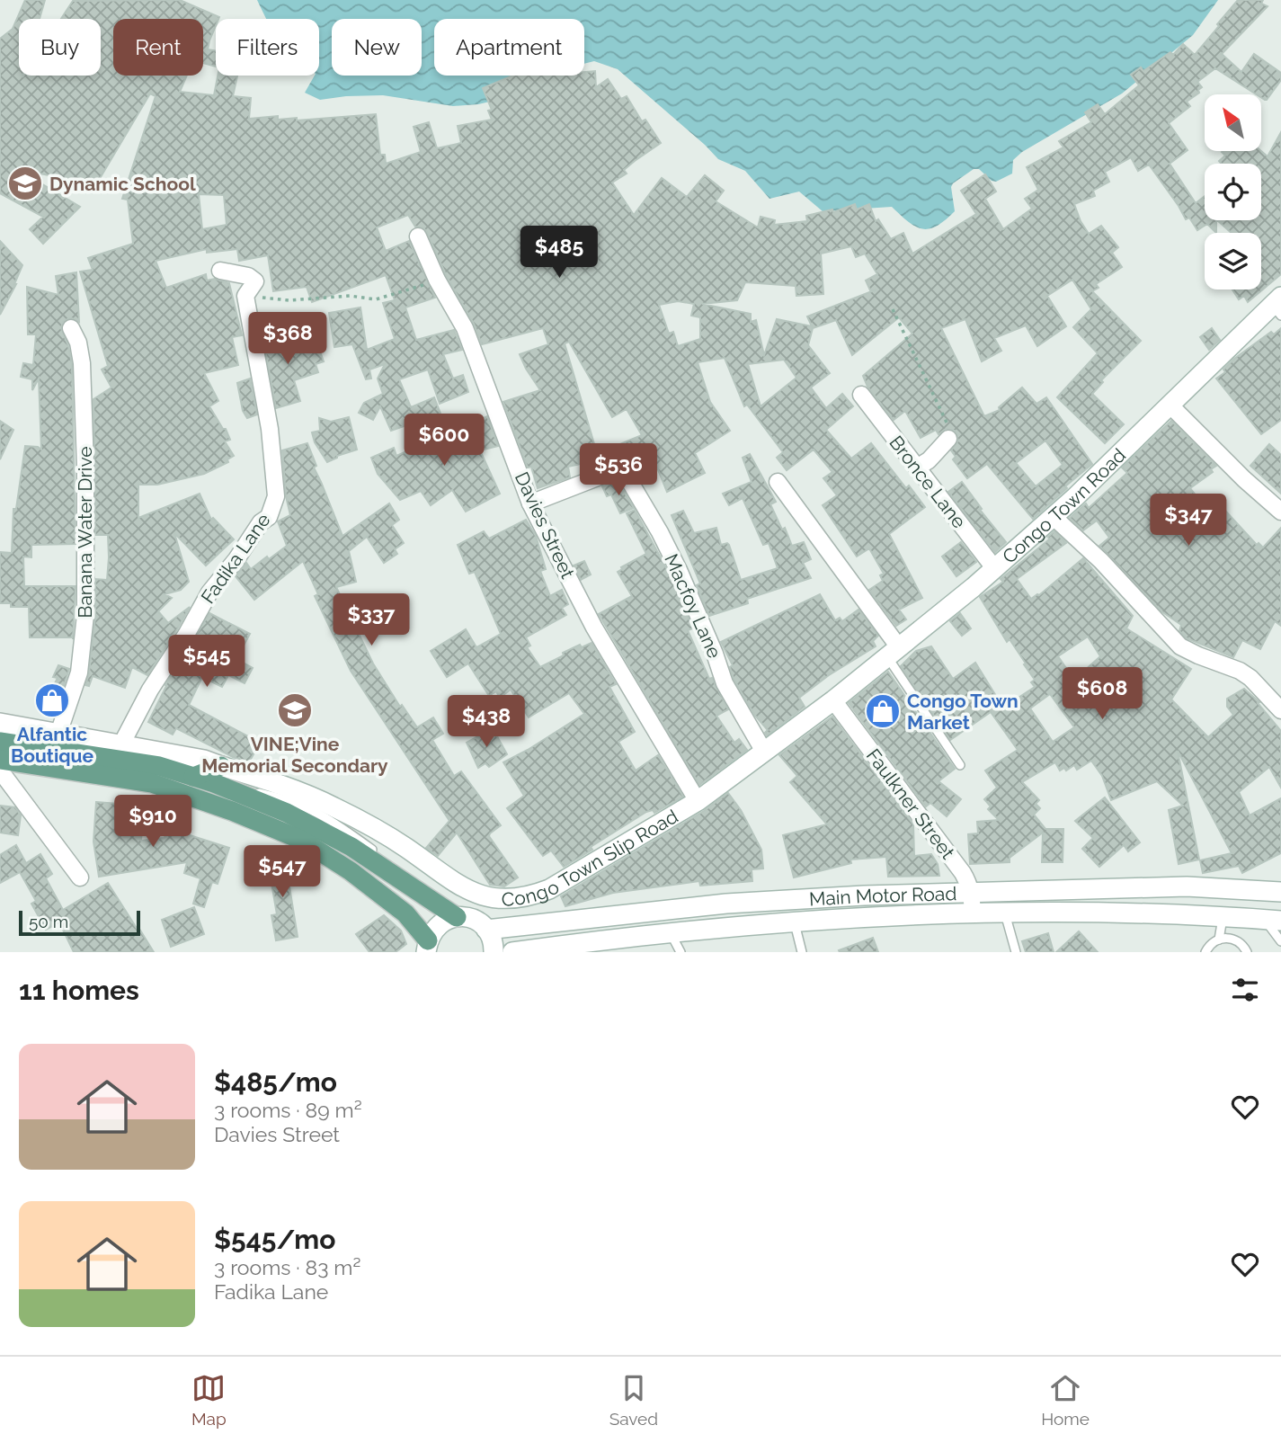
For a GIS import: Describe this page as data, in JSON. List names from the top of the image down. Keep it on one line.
{"streets":{"main road":["Congo Town Road","Congo Town Slip Road","Main Motor Road"],"street":["Bronce Lane","Davies Street","Banana Water Drive","Fadika Lane","Macfoy Lane","Faulkner Street"]},"crossings":[["Bronce Lane","Congo Town Road"],["Congo Town Road","Faulkner Street"],["Congo Town Road","Congo Town Slip Road"],["Davies Street","Macfoy Lane"],["Davies Street","Congo Town Slip Road"],["Banana Water Drive","Congo Town Slip Road"],["Fadika Lane","Congo Town Slip Road"],["Macfoy Lane","Congo Town Slip Road"],["Faulkner Street","Congo Town Slip Road"],["Faulkner Street","Main Motor Road"]],"places":{"school or university":["Dynamic School","VINE;Vine Memorial Secondary"],"shop":["Alfantic Boutique","Congo Town Market"]},"scale_bar":"50 m","north":"top left","page":{"chip":["Buy","Rent","Filters","New","Apartment"],"price":["$485","$368","$600","$536","$347","$337","$545","$608","$438","$910","$547"],"scale":"50 m","heading":"11 homes","list":[{"name":"$485/mo","note":"3 rooms · 89 m² · Davies Street"},{"name":"$545/mo","note":"3 rooms · 83 m² · Fadika Lane"}],"tabs":["Map","Saved","Home"]}}
